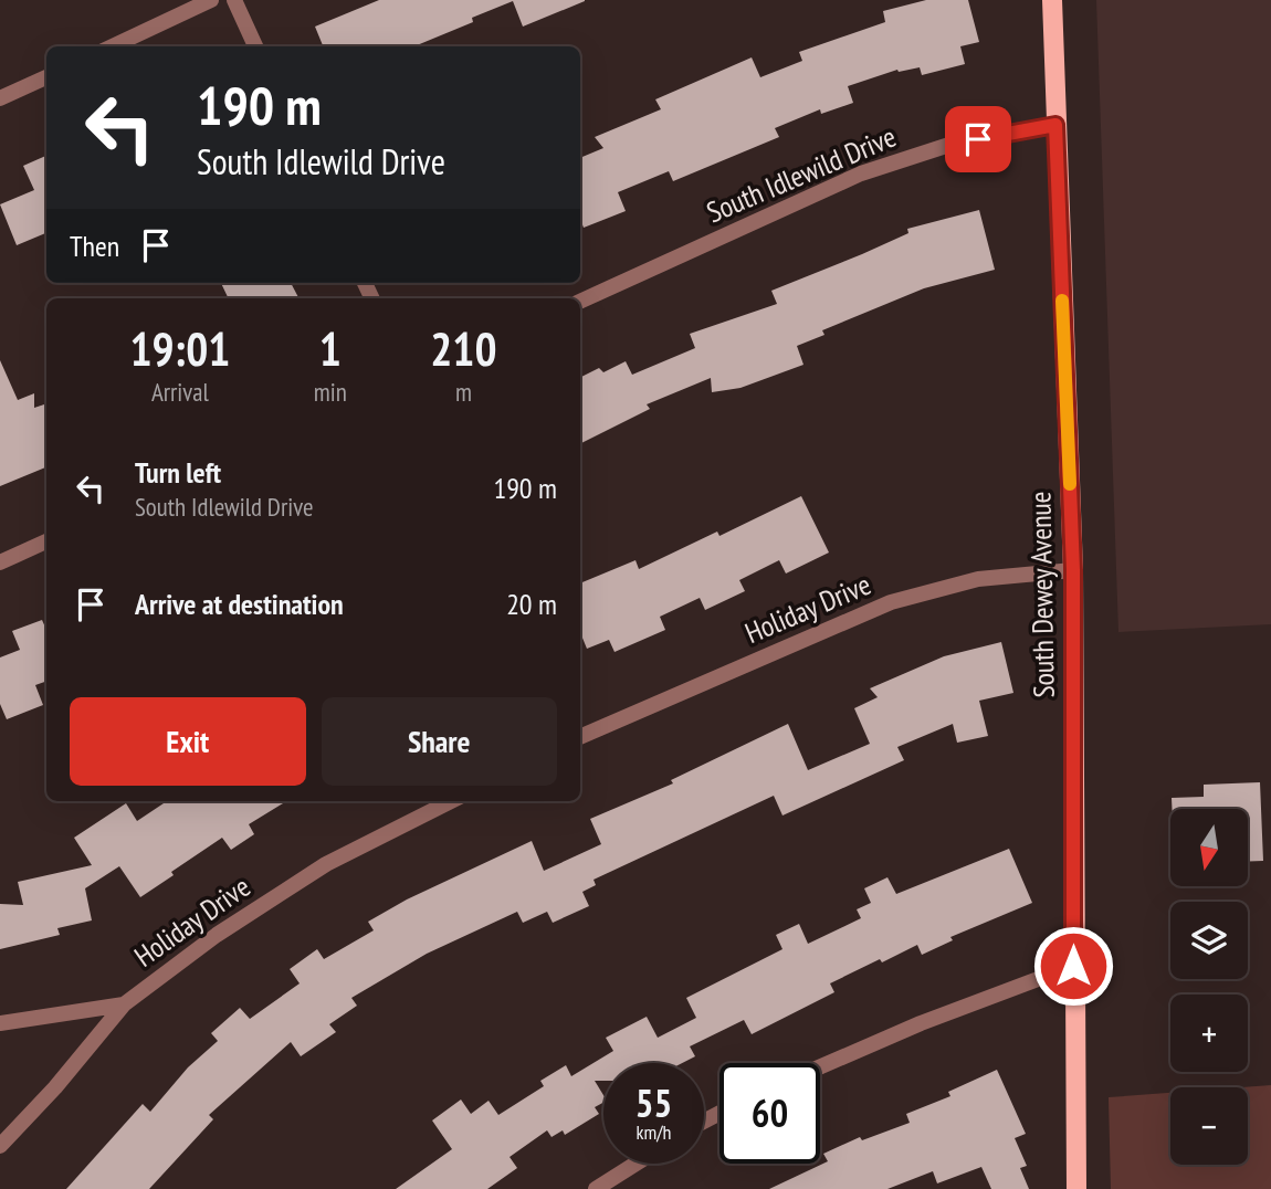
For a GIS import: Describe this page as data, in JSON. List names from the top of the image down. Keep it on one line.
{"streets":{"main road":["South Dewey Avenue"],"street":["South Idlewild Drive","Holiday Drive"]},"crossings":[["South Idlewild Drive","South Dewey Avenue"],["South Dewey Avenue","Holiday Drive"]],"north":"bottom","page":{"turn":["190 m","South Idlewild Drive"],"then":"Then","eta":["19:01","Arrival","1","min","210","m"],"list":[{"name":"Turn left","note":"South Idlewild Drive","value":"190 m"},{"name":"Arrive at destination","value":"20 m"}],"buttons":["Exit","Share"],"map_buttons":["+","−"],"speed":"55 km/h","limit":"60"}}
